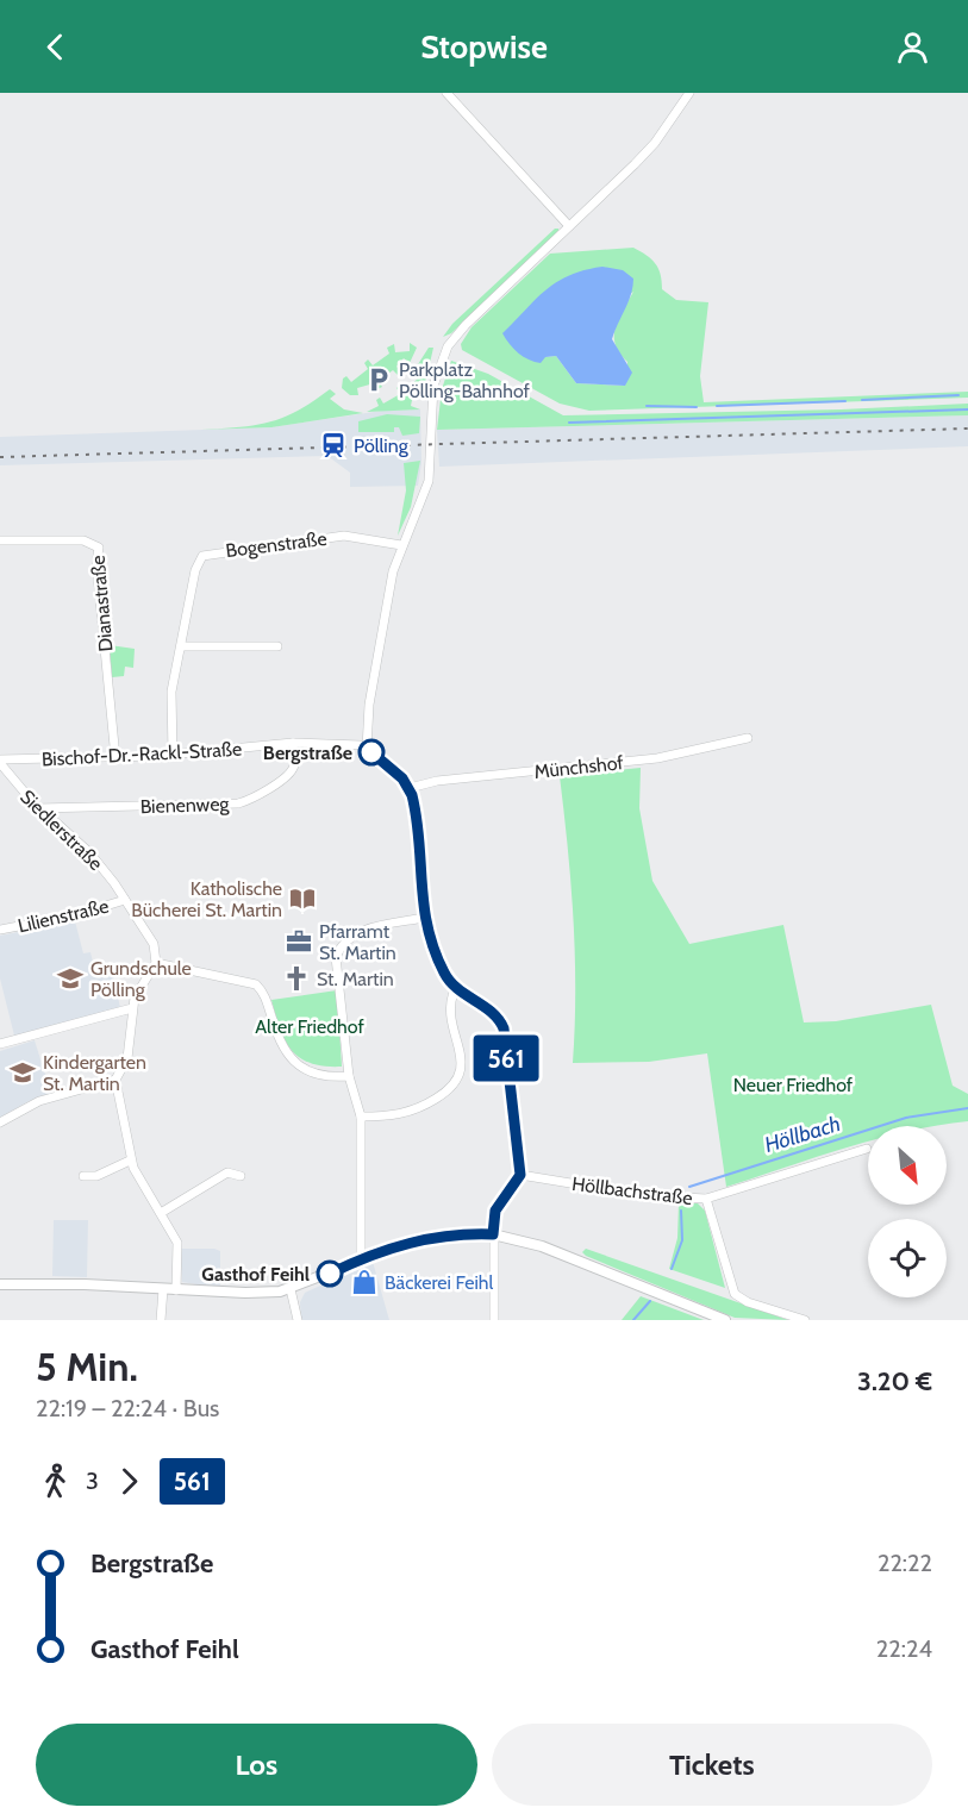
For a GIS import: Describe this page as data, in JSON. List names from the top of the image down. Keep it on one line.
{"streets":{"street":["Bogenstraße","Dianastraße","Bischof-Dr.-Rackl-Straße","Münchshof","Bienenweg","Siedlerstraße","Lilienstraße","Höllbachstraße"]},"crossings":[["Bogenstraße","Bischof-Dr.-Rackl-Straße"],["Dianastraße","Bischof-Dr.-Rackl-Straße"],["Bischof-Dr.-Rackl-Straße","Bienenweg"],["Bischof-Dr.-Rackl-Straße","Siedlerstraße"],["Bienenweg","Siedlerstraße"],["Siedlerstraße","Lilienstraße"]],"water":["Höllbach"],"parks":["Alter Friedhof","Neuer Friedhof"],"places":{"parking":["Parkplatz Pölling-Bahnhof"],"station":["Pölling"],"other":["Bergstraße","Gasthof Feihl"],"library":["Katholische Bücherei St. Martin"],"office":["Pfarramt St. Martin"],"school or university":["Grundschule Pölling","Kindergarten St. Martin"],"church":["St. Martin"],"shop":["Bäckerei Feihl"]},"lines":["bus line 561"],"north":"bottom right","page":{"header":"Stopwise","on_map":"561","heading":["5 Min.","22:19 – 22:24 · Bus","3.20 €"],"legs":["3","561"],"list":[{"name":"Bergstraße","value":"22:22"},{"name":"Gasthof Feihl","value":"22:24"}],"buttons":["Los","Tickets"]}}
